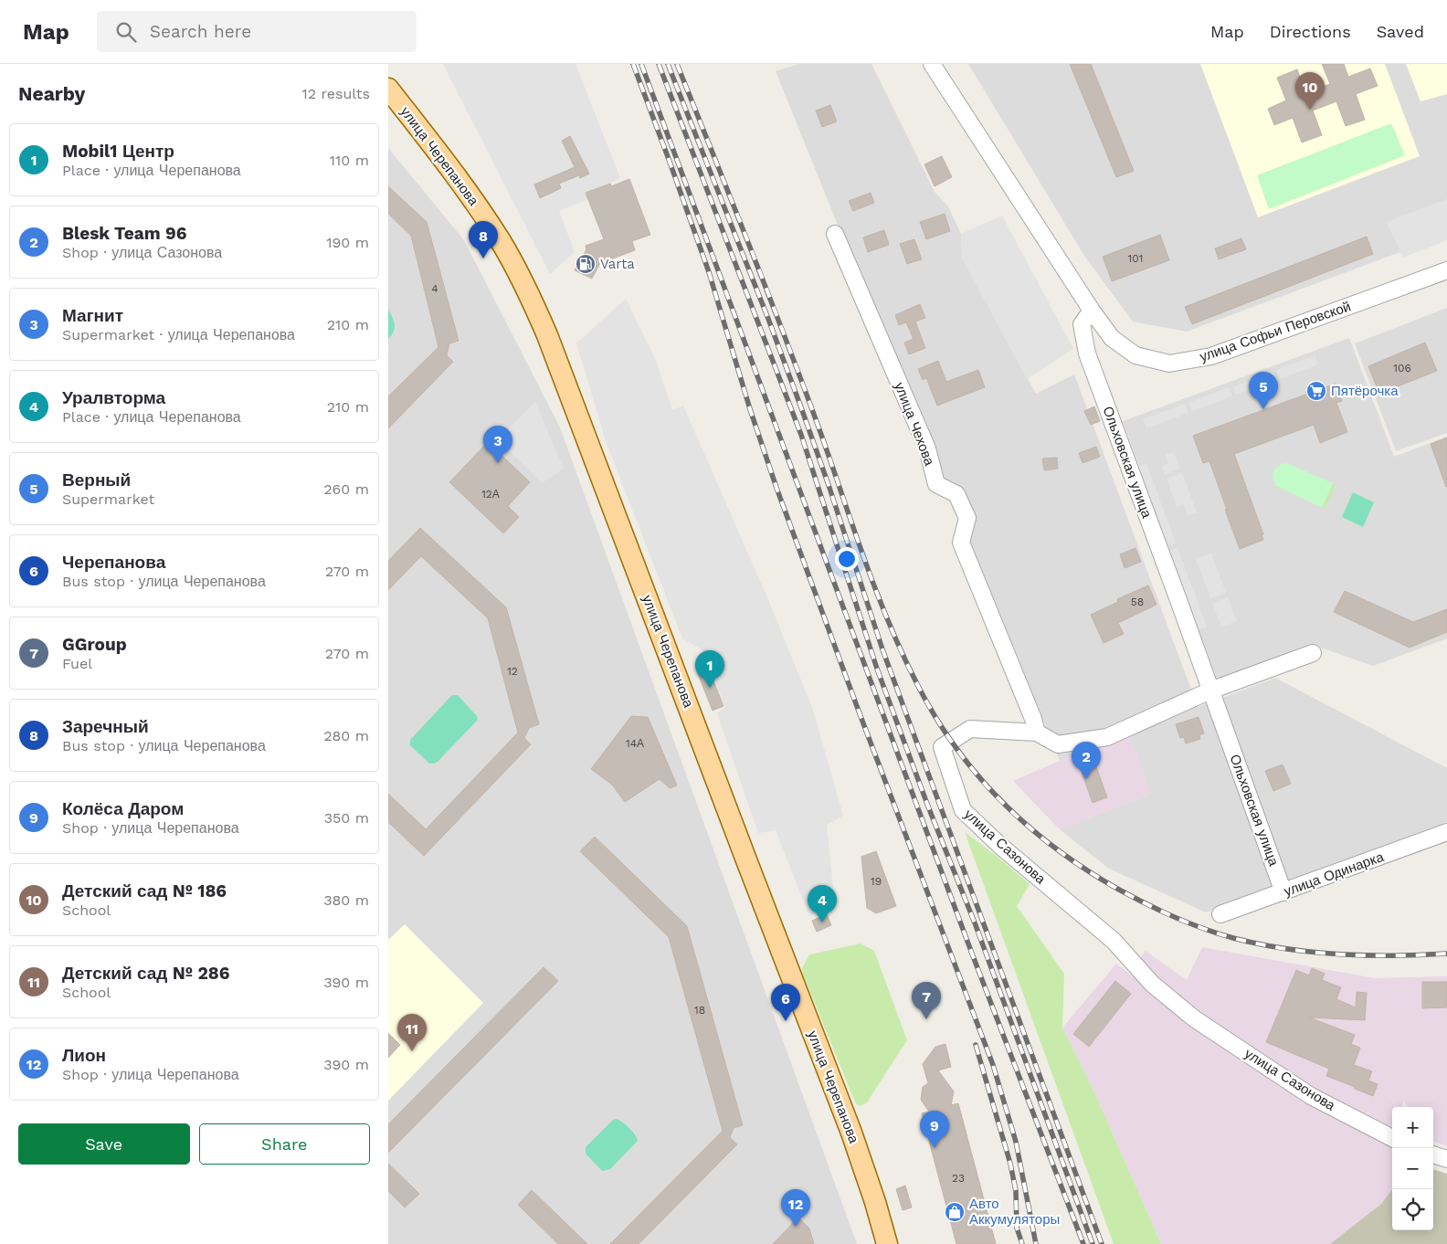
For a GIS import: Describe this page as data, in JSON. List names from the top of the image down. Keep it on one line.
{"streets":{"main road":["улица Черепанова"],"street":["улица Софьи Перовской","улица Чехова","Ольховская улица","улица Сазонова","улица Одинарка"]},"crossings":[["улица Софьи Перовской","Ольховская улица"],["улица Чехова","улица Сазонова"],["Ольховская улица","улица Сазонова"],["Ольховская улица","улица Одинарка"]],"places":{"fuel station":["Varta"],"supermarket":["Пятёрочка"],"shop":["Авто Аккумуляторы"]},"house_numbers":["101","4","106","12А","58","12","14А","19","18","23"],"page":{"header":"Map","search":"Search here","nav":["Map","Directions","Saved"],"heading":["Nearby","12 results"],"pins":["10","8","5","3","1","2","4","7","6","11","9","12"],"list":[{"mark":"1","name":"Mobil1 Центр","note":"Place · улица Черепанова","value":"110 m"},{"mark":"2","name":"Blesk Team 96","note":"Shop · улица Сазонова","value":"190 m"},{"mark":"3","name":"Магнит","note":"Supermarket · улица Черепанова","value":"210 m"},{"mark":"4","name":"Уралвторма","note":"Place · улица Черепанова","value":"210 m"},{"mark":"5","name":"Верный","note":"Supermarket","value":"260 m"},{"mark":"6","name":"Черепанова","note":"Bus stop · улица Черепанова","value":"270 m"},{"mark":"7","name":"GGroup","note":"Fuel","value":"270 m"},{"mark":"8","name":"Заречный","note":"Bus stop · улица Черепанова","value":"280 m"},{"mark":"9","name":"Колёса Даром","note":"Shop · улица Черепанова","value":"350 m"},{"mark":"10","name":"Детский сад № 186","note":"School","value":"380 m"},{"mark":"11","name":"Детский сад № 286","note":"School","value":"390 m"},{"mark":"12","name":"Лион","note":"Shop · улица Черепанова","value":"390 m"}],"map_buttons":["+","−"],"buttons":["Save","Share"]}}
